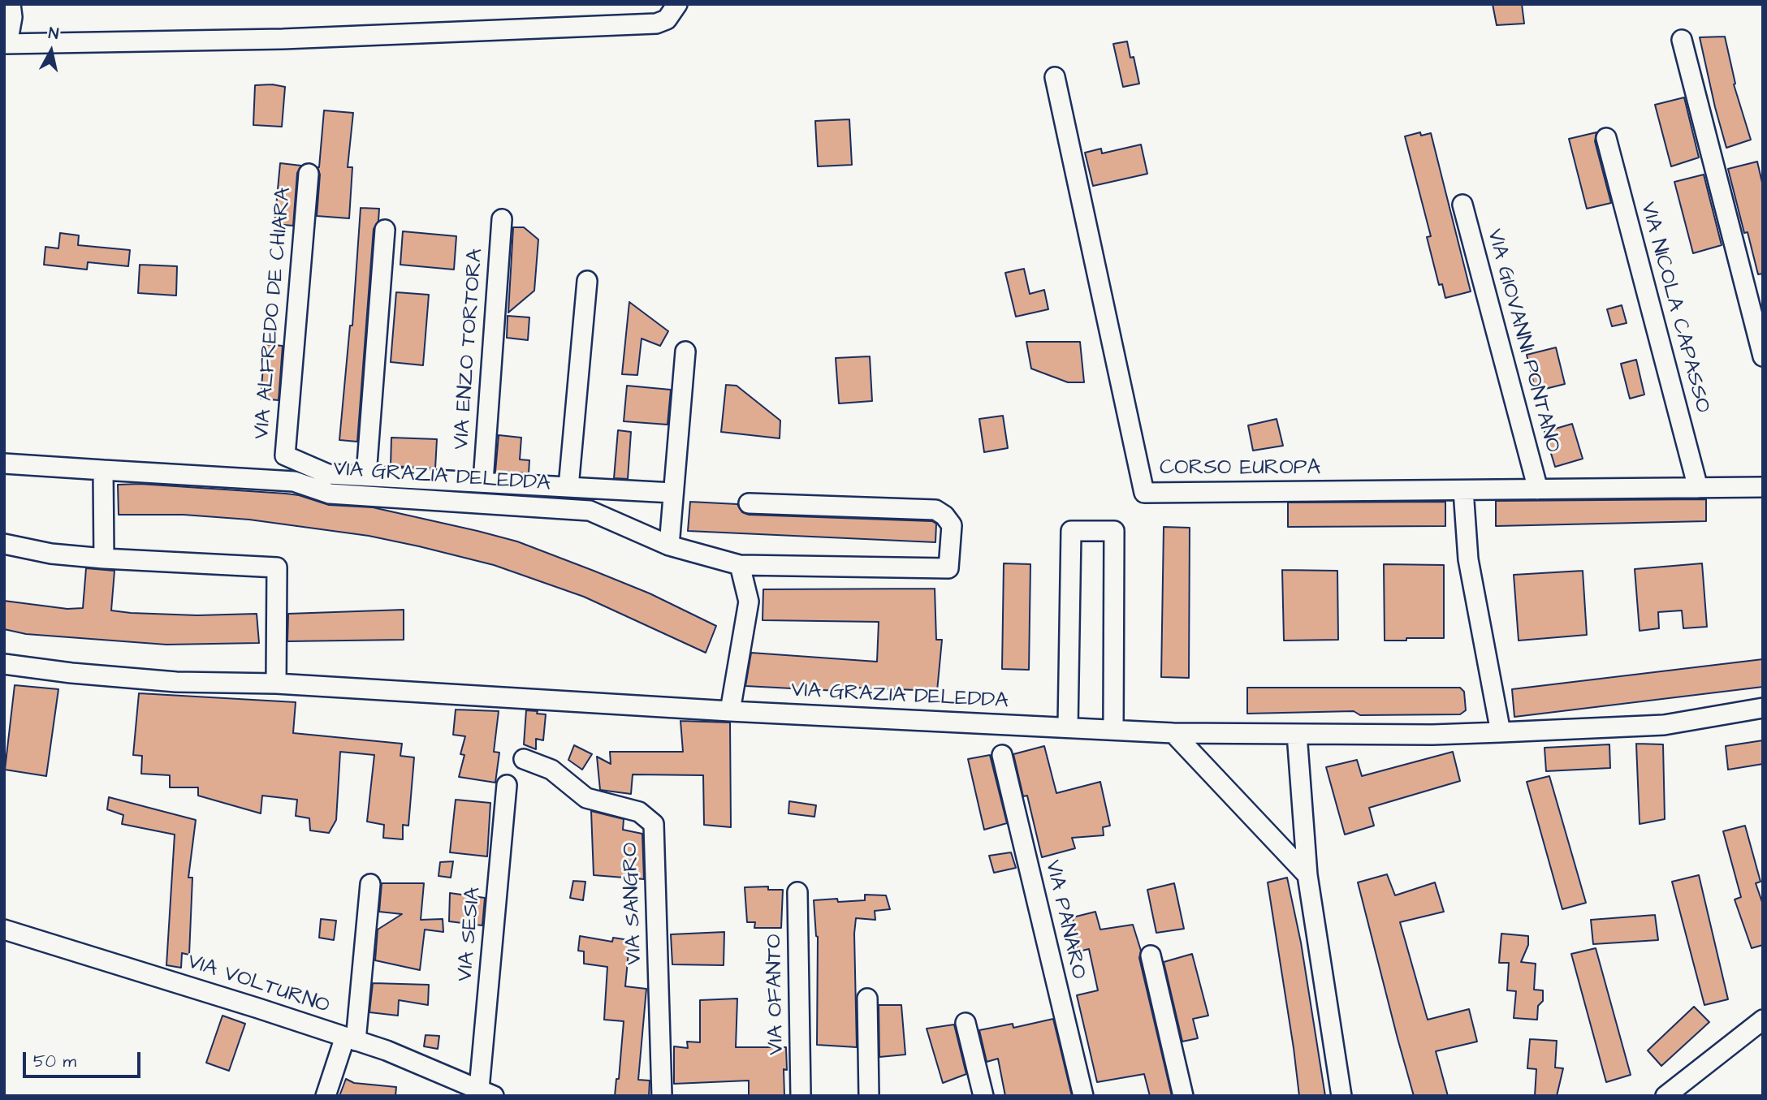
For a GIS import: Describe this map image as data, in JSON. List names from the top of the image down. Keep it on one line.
{"streets":{"street":["VIA NICOLA CAPASSO","VIA ALFREDO DE CHIARA","VIA GIOVANNI PONTANO","VIA ENZO TORTORA","CORSO EUROPA","VIA GRAZIA DELEDDA","VIA SANGRO","VIA PANARO","VIA SESIA","VIA VOLTURNO","VIA OFANTO"]},"crossings":[["VIA NICOLA CAPASSO","CORSO EUROPA"],["VIA GIOVANNI PONTANO","CORSO EUROPA"],["VIA SESIA","VIA VOLTURNO"]],"scale_bar":"50 m","north":"top"}
